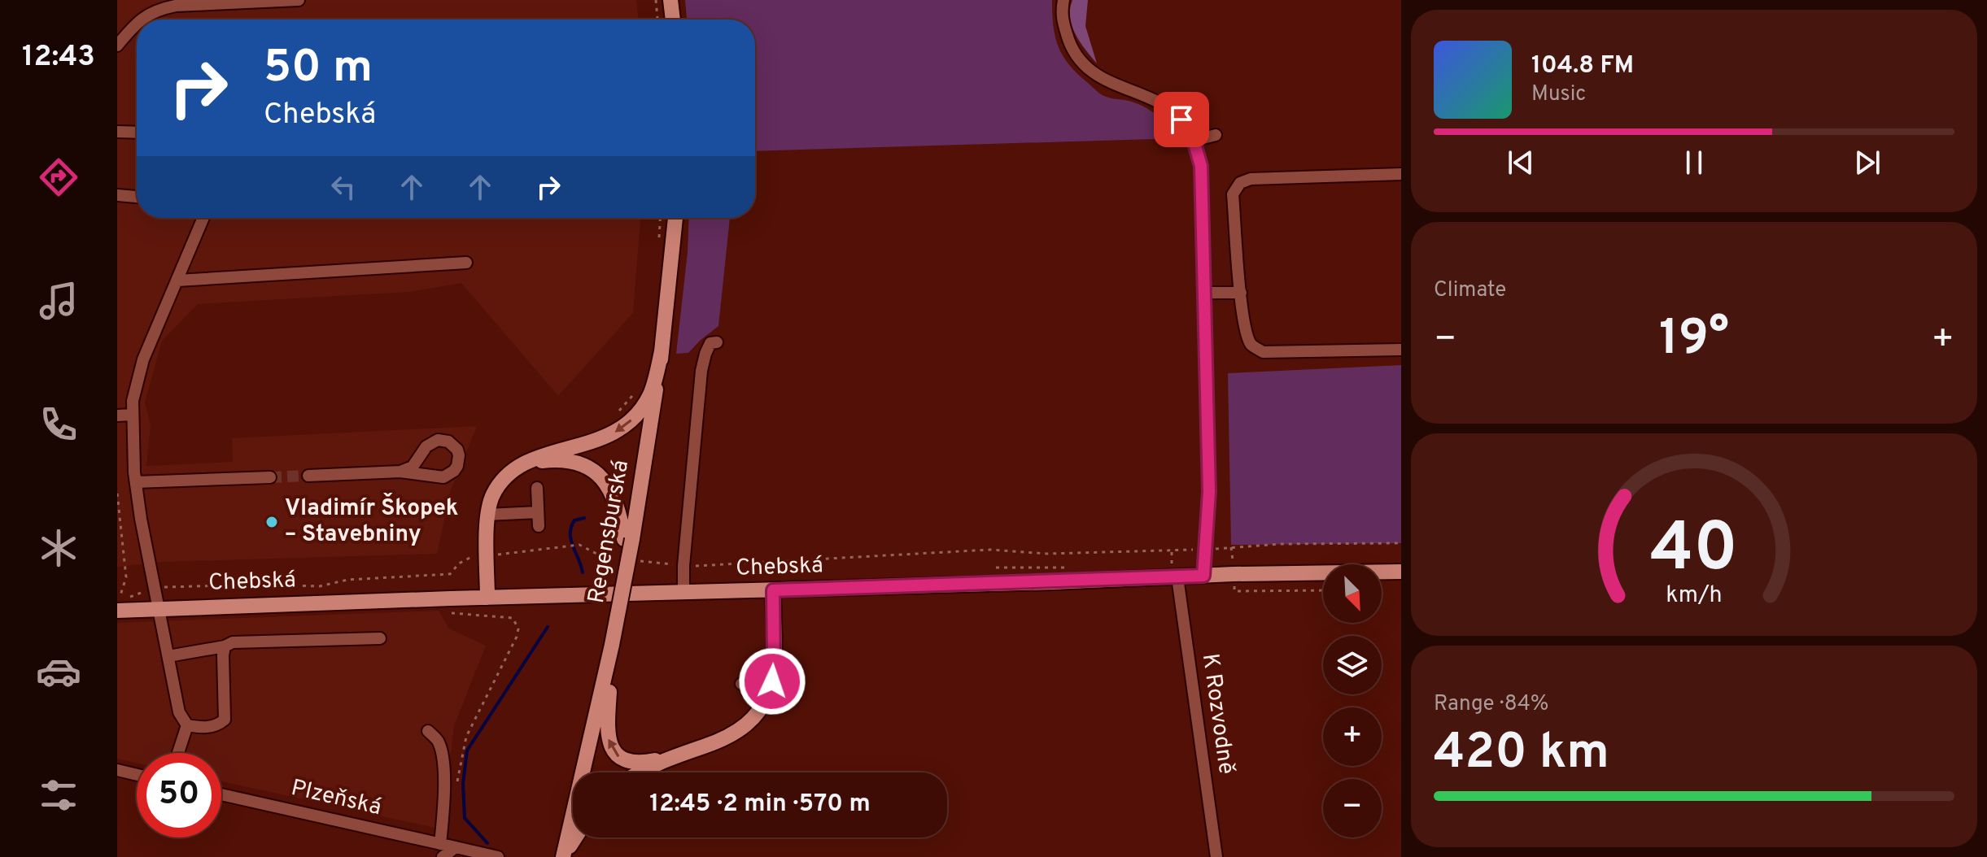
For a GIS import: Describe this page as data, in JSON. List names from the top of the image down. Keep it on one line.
{"streets":{"main road":["Regensburská","Chebská"],"street":["K Rozvodně","Plzeňská"]},"crossings":[["Chebská","K Rozvodně"]],"places":["Vladimír Škopek – Stavebniny"],"north":"bottom right","page":{"tabs":"12:43","turn":["50 m","Chebská"],"song":["104.8 FM","Music"],"tile":["Climate",["Range · 84%","420 km"]],"heat":["−","19°","+"],"map_buttons":["+","−"],"limit":"50","trip":"12:45 · 2 min · 570 m","gauge":["40","km/h"]}}
